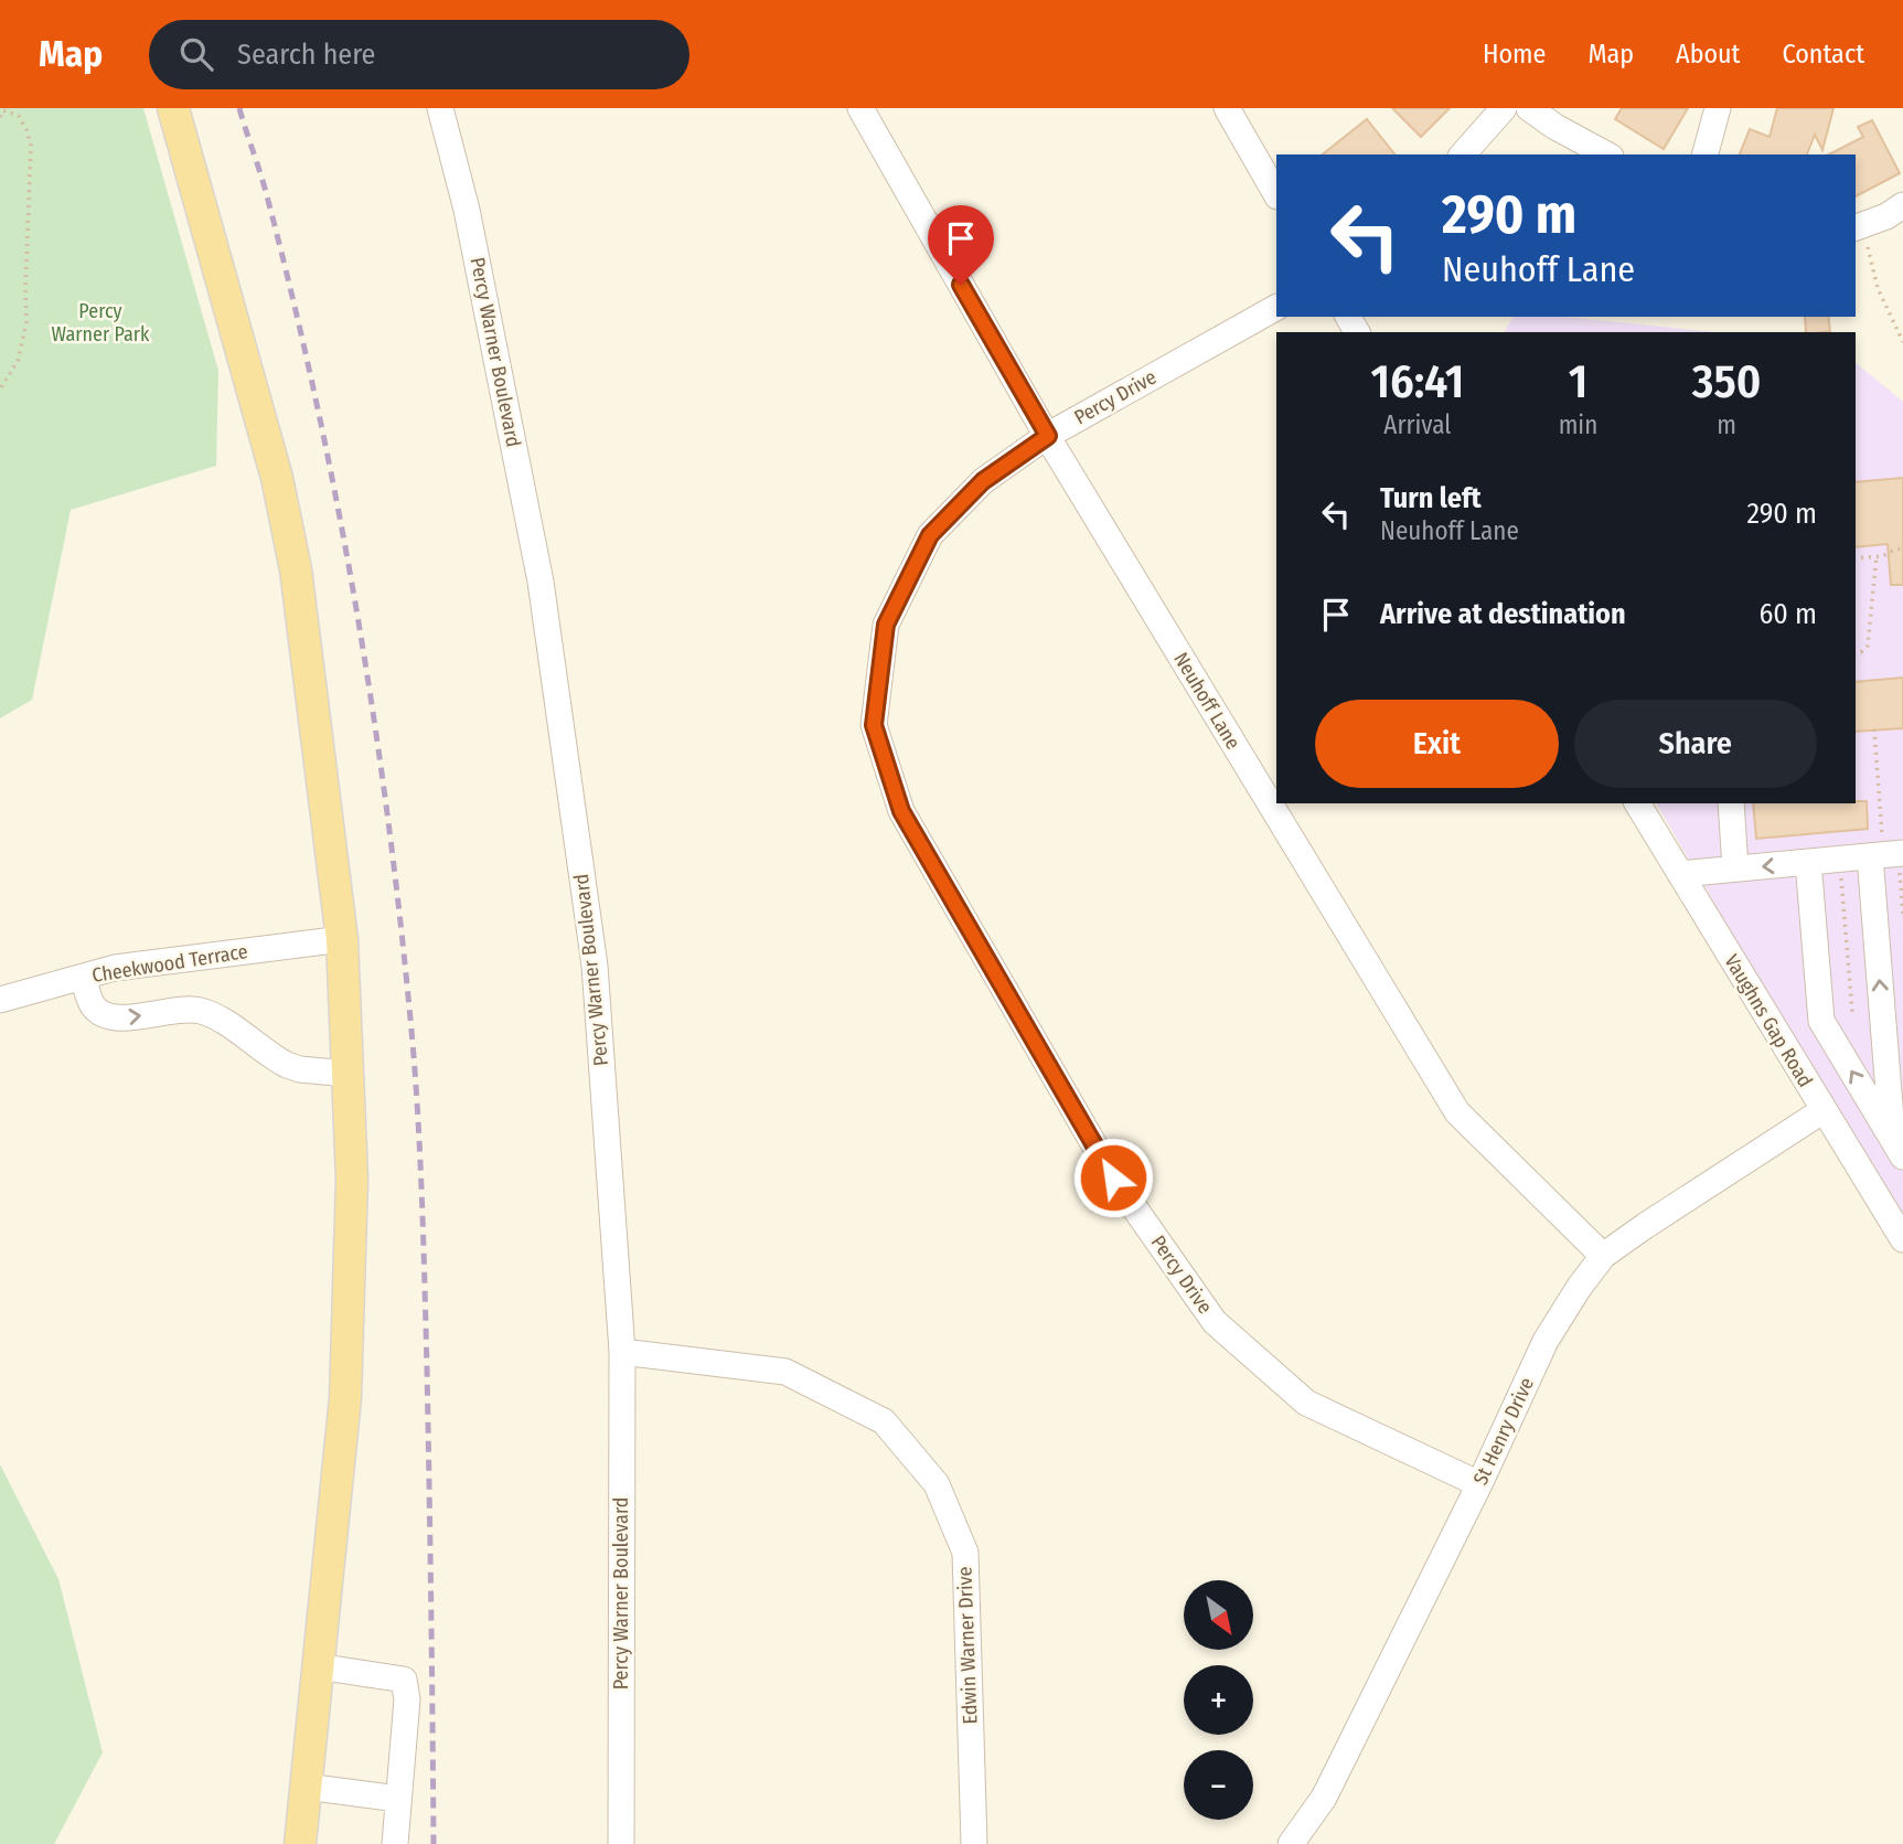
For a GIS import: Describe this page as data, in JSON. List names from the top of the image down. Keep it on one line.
{"streets":{"street":["Percy Warner Boulevard","Percy Drive","Neuhoff Lane","Cheekwood Terrace","Vaughns Gap Road","St Henry Drive","Edwin Warner Drive"]},"crossings":[["Percy Warner Boulevard","Edwin Warner Drive"],["Percy Drive","Neuhoff Lane"],["Percy Drive","St Henry Drive"],["Neuhoff Lane","St Henry Drive"],["Vaughns Gap Road","St Henry Drive"]],"parks":["Percy Warner Park"],"north":"bottom right","page":{"header":"Map","search":"Search here","nav":["Home","Map","About","Contact"],"turn":["290 m","Neuhoff Lane"],"eta":["16:41","Arrival","1","min","350","m"],"list":[{"name":"Turn left","note":"Neuhoff Lane","value":"290 m"},{"name":"Arrive at destination","value":"60 m"}],"buttons":["Exit","Share"],"map_buttons":["+","−"]}}
